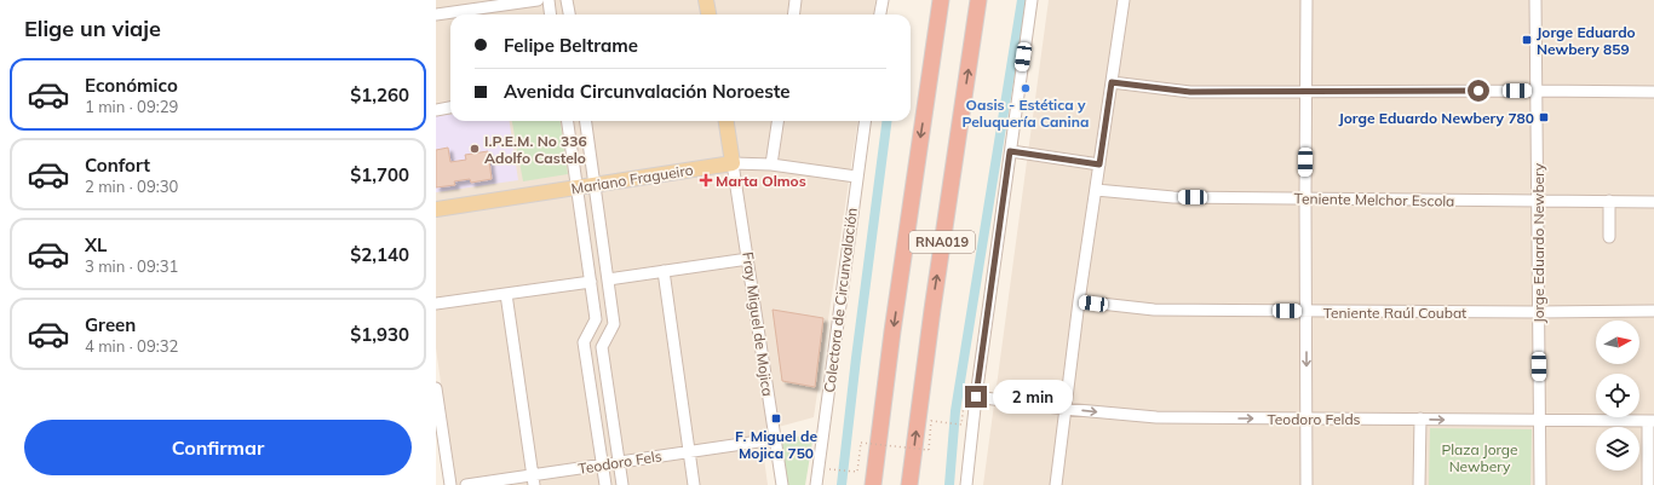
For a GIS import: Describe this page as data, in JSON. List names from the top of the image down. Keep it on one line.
{"streets":{"highway":["RNA019"],"main road":["Mariano Fragueiro"],"street":["Teniente Melchor Escola","Jorge Eduardo Newbery","Colectora de Circunvalación","Teniente Raúl Coubat","Fray Miguel de Mojica","Teodoro Felds","Teodoro Fels"]},"crossings":[["Mariano Fragueiro","Colectora de Circunvalación"],["Mariano Fragueiro","Fray Miguel de Mojica"],["Teniente Melchor Escola","Jorge Eduardo Newbery"],["Jorge Eduardo Newbery","Teniente Raúl Coubat"],["Jorge Eduardo Newbery","Teodoro Felds"],["Fray Miguel de Mojica","Teodoro Fels"]],"one_way":["Teodoro Felds"],"parks":["Plaza Jorge Newbery"],"places":{"transit":["Jorge Eduardo Newbery 859","Jorge Eduardo Newbery 780","F. Miguel de Mojica 750"],"other":["Oasis - Estética y Peluquería Canina","I.P.E.M. No 336 Adolfo Castelo"],"health":["Marta Olmos"]},"north":"right","page":{"heading":"Elige un viaje","banner":["Felipe Beltrame","Avenida Circunvalación Noroeste"],"list":[{"name":"Económico","note":"1 min · 09:29","value":"$1,260"},{"name":"Confort","note":"2 min · 09:30","value":"$1,700"},{"name":"XL","note":"3 min · 09:31","value":"$2,140"},{"name":"Green","note":"4 min · 09:32","value":"$1,930"}],"bubble":"2 min","buttons":"Confirmar"}}
